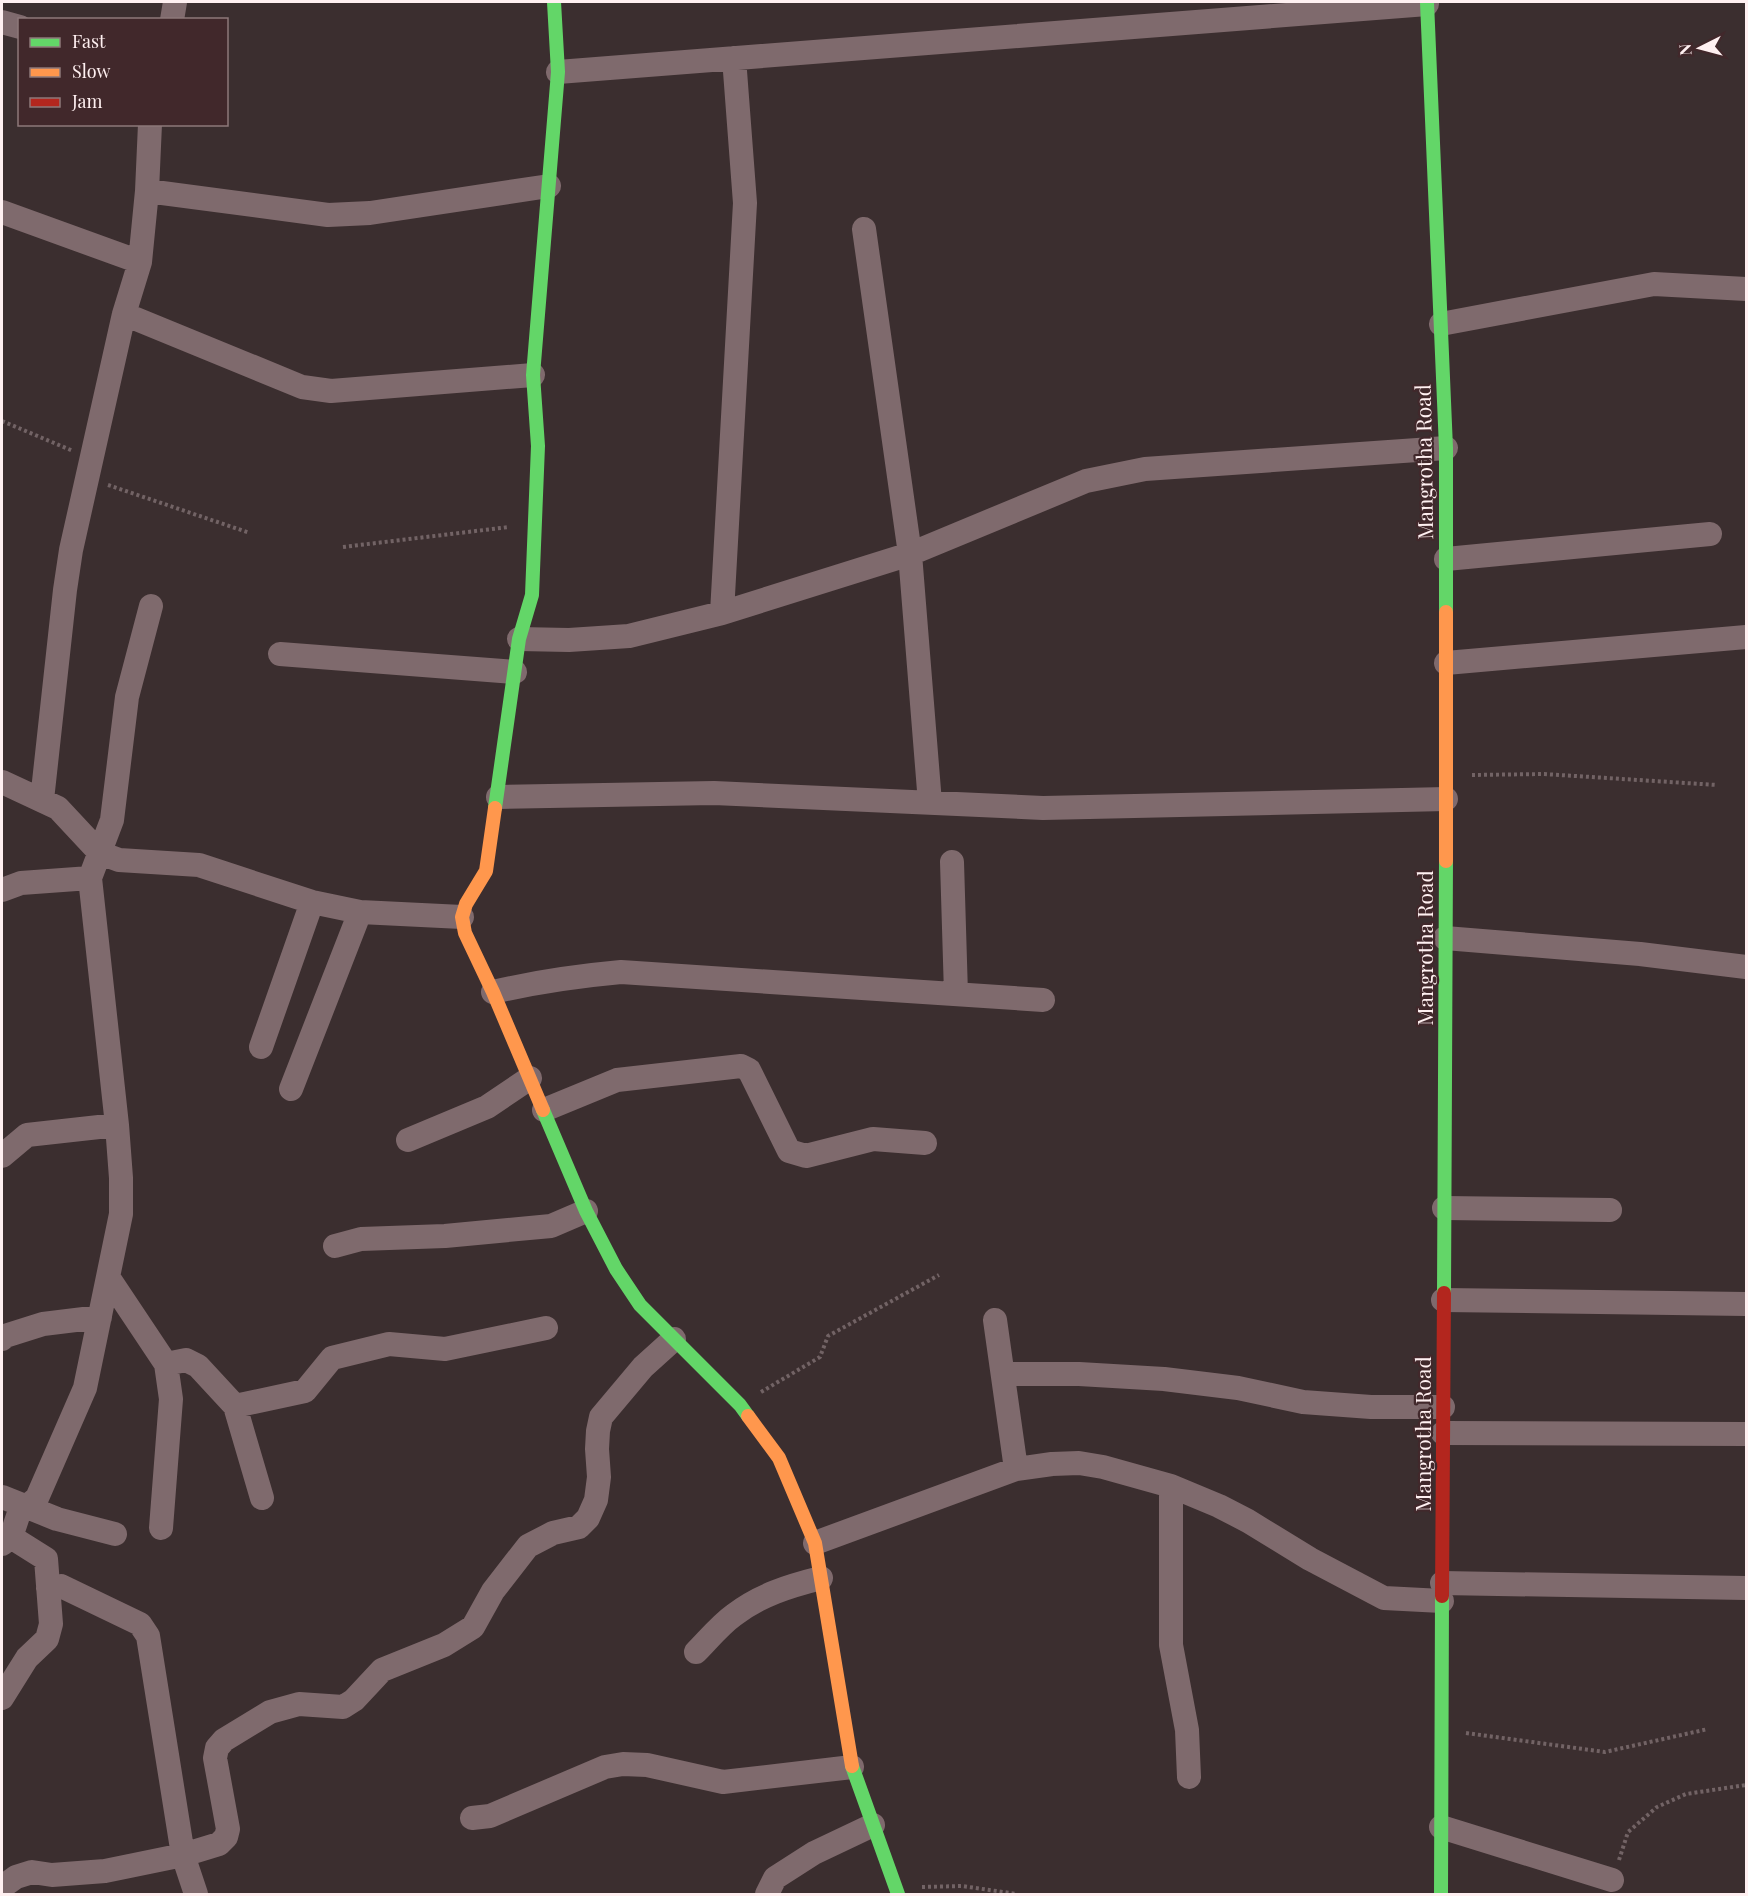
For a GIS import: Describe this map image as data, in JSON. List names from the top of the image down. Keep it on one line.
{"streets":{"street":["Mangrotha Road"]},"legend":["Fast","Slow","Jam"],"north":"left"}
